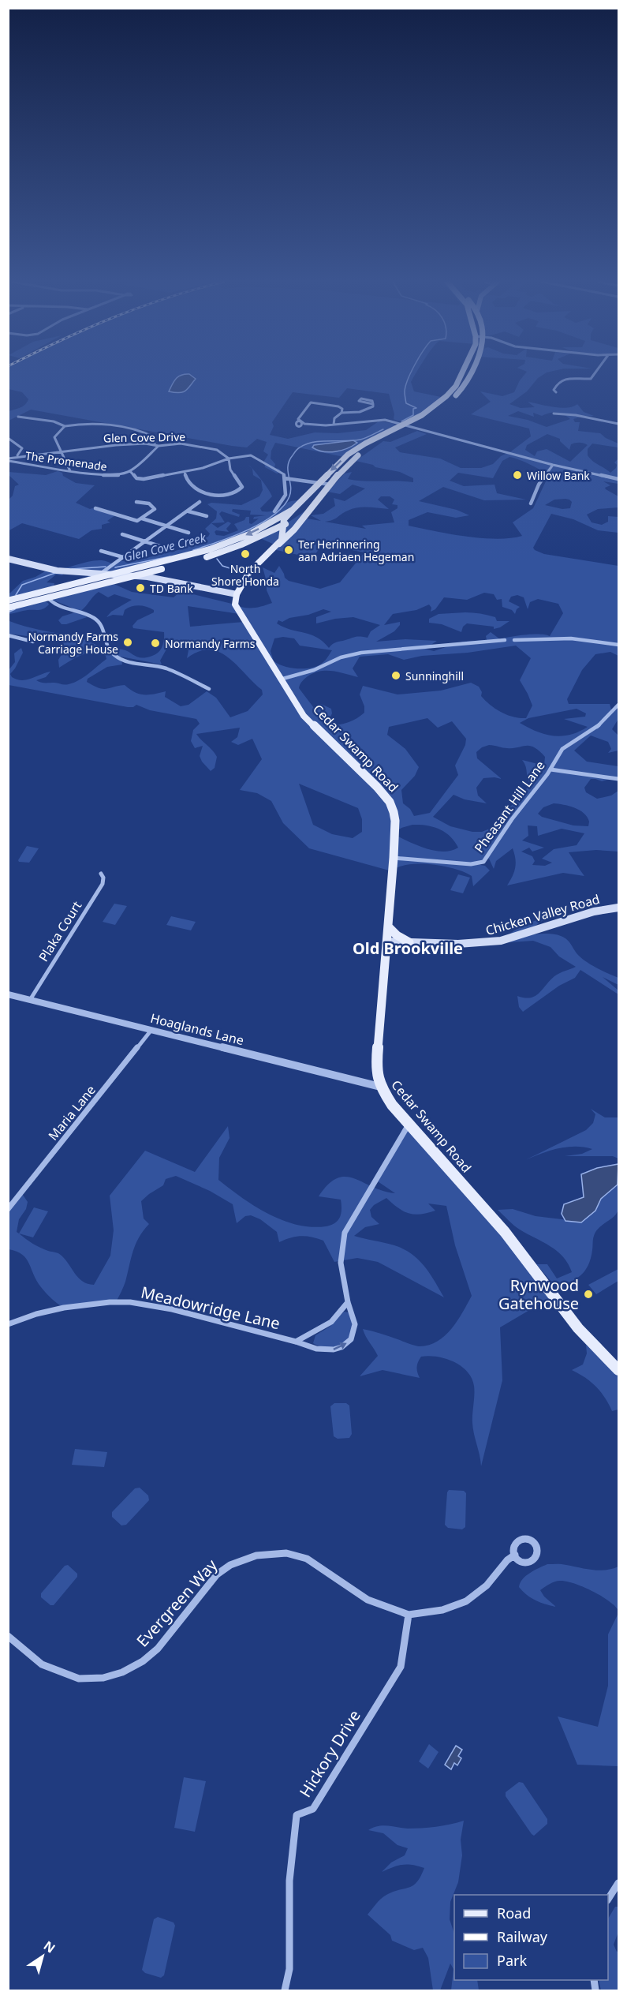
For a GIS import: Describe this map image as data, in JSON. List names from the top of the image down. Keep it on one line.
{"streets":{"main road":["Cedar Swamp Road","Chicken Valley Road"],"street":["Glen Cove Drive","The Promenade","Pheasant Hill Lane","Plaka Court","Hoaglands Lane","Maria Lane","Meadowridge Lane","Evergreen Way","Hickory Drive"]},"crossings":[["Glen Cove Drive","The Promenade"],["Cedar Swamp Road","Pheasant Hill Lane"],["Cedar Swamp Road","Chicken Valley Road"],["Cedar Swamp Road","Hoaglands Lane"],["Cedar Swamp Road","Meadowridge Lane"],["Plaka Court","Hoaglands Lane"],["Hoaglands Lane","Maria Lane"],["Evergreen Way","Hickory Drive"]],"districts":["Old Brookville"],"water":["Glen Cove Creek"],"places":["Willow Bank","Ter Herinnering aan Adriaen Hegeman","North Shore Honda","TD Bank","Normandy Farms Carriage House","Normandy Farms","Sunninghill","Rynwood Gatehouse"],"legend":["Road","Railway","Park"],"north":"top right"}
